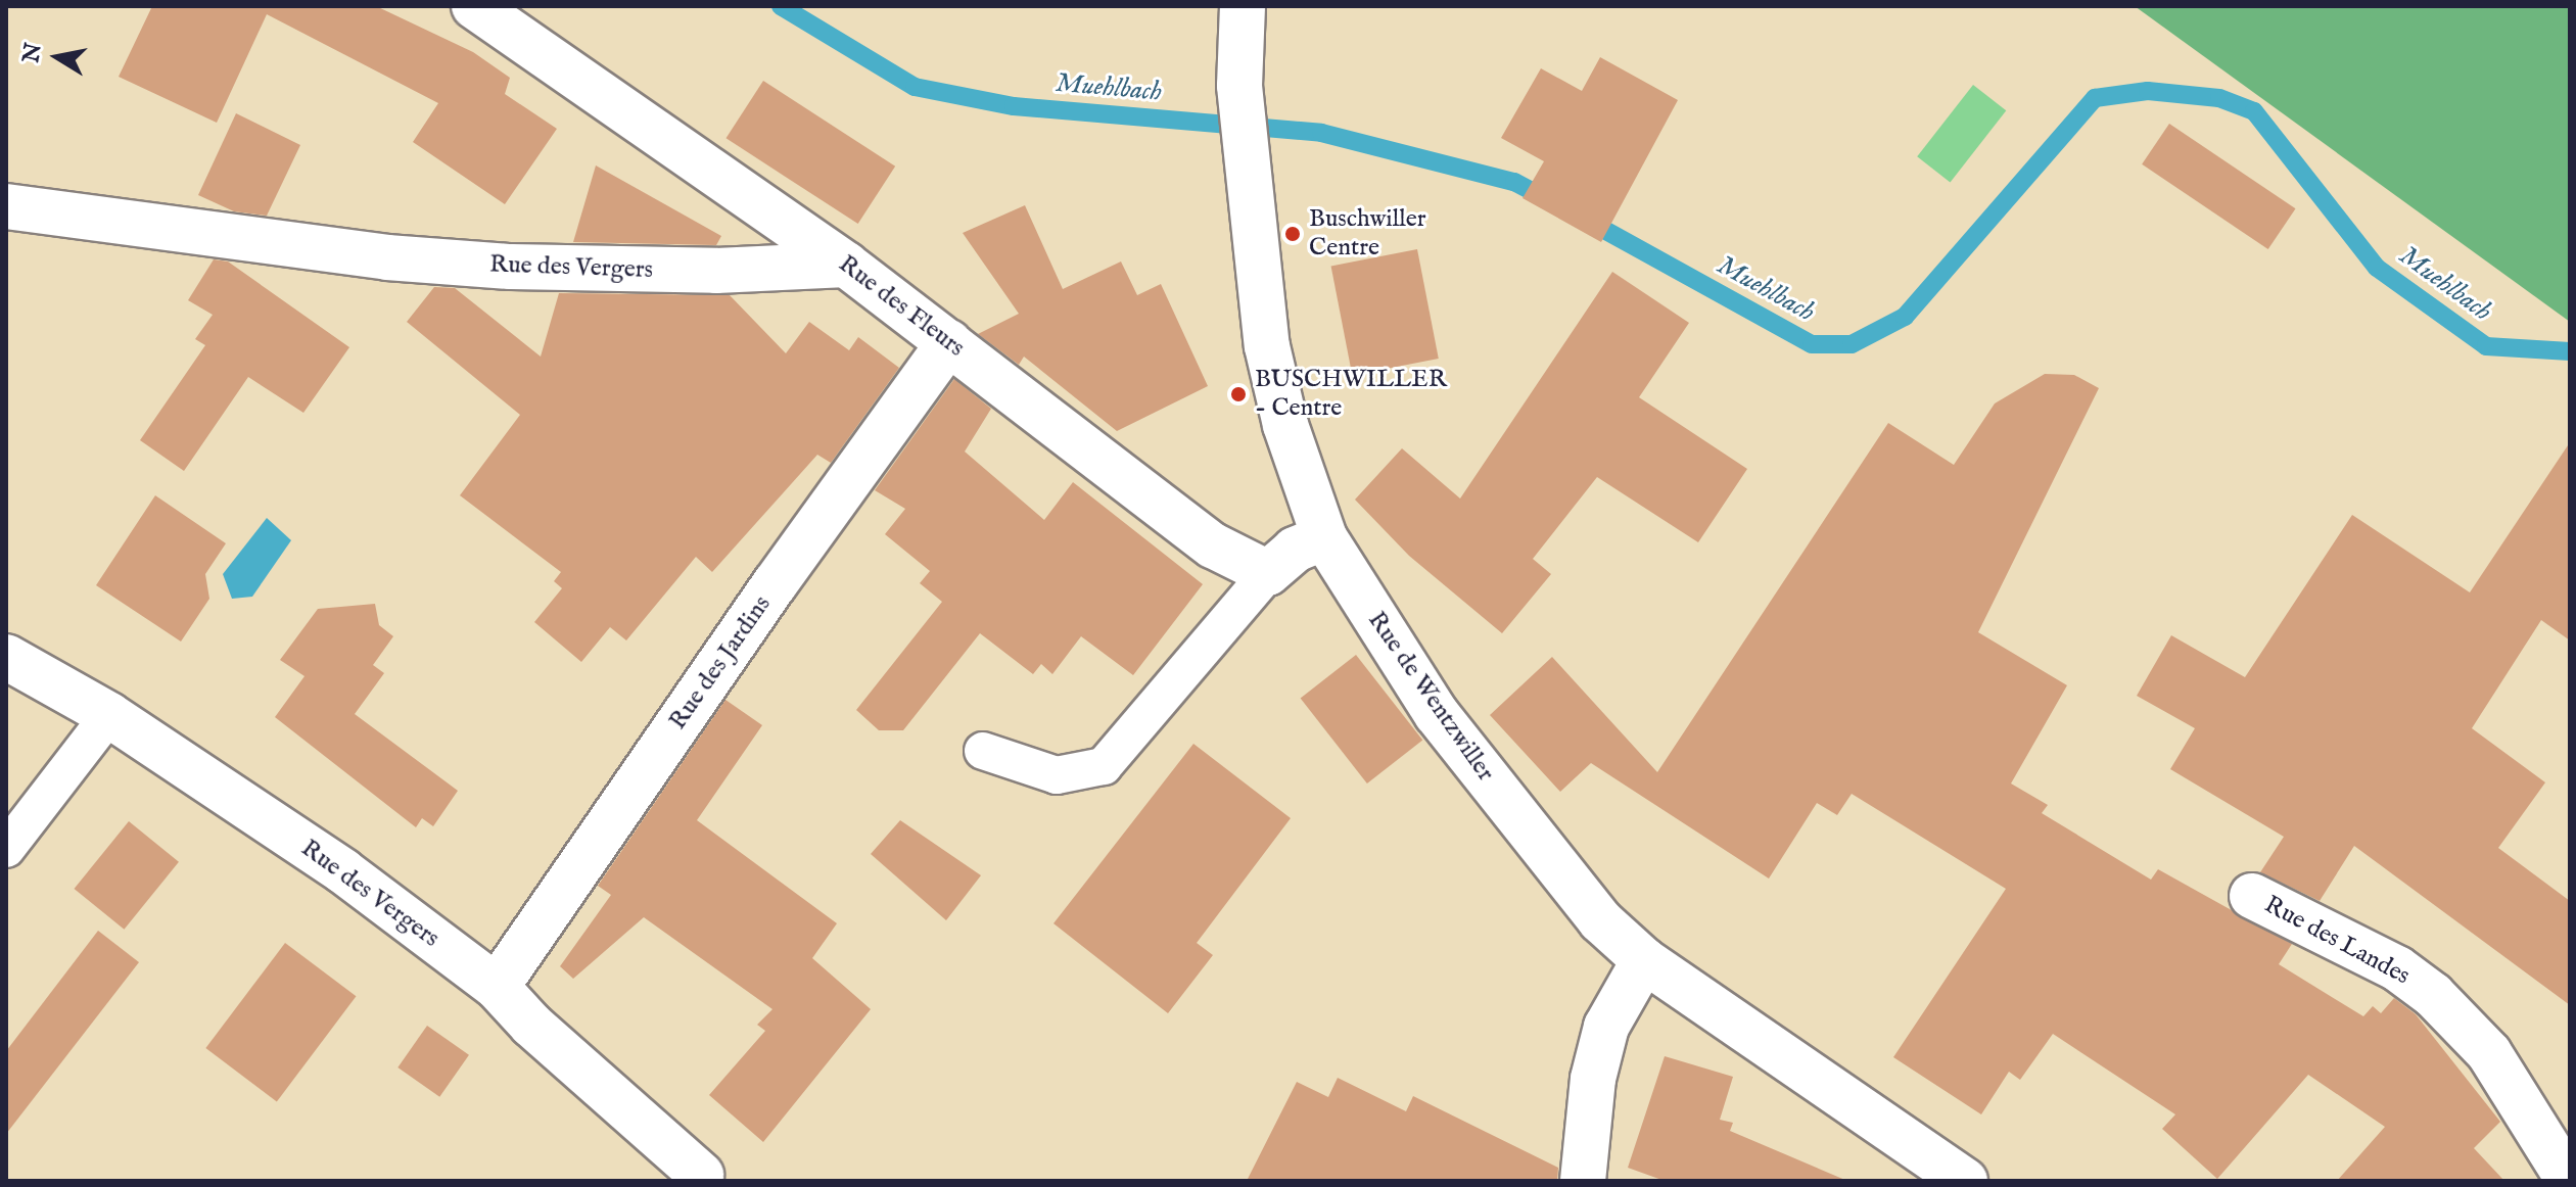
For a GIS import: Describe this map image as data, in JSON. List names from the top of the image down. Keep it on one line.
{"streets":{"street":["Rue des Vergers","Rue des Fleurs","Rue des Jardins","Rue de Wentzwiller","Rue des Landes"]},"crossings":[["Rue des Vergers","Rue des Fleurs"],["Rue des Vergers","Rue des Jardins"],["Rue des Fleurs","Rue des Jardins"]],"water":["Muehlbach"],"places":["Buschwiller Centre","BUSCHWILLER - Centre"],"north":"left"}
